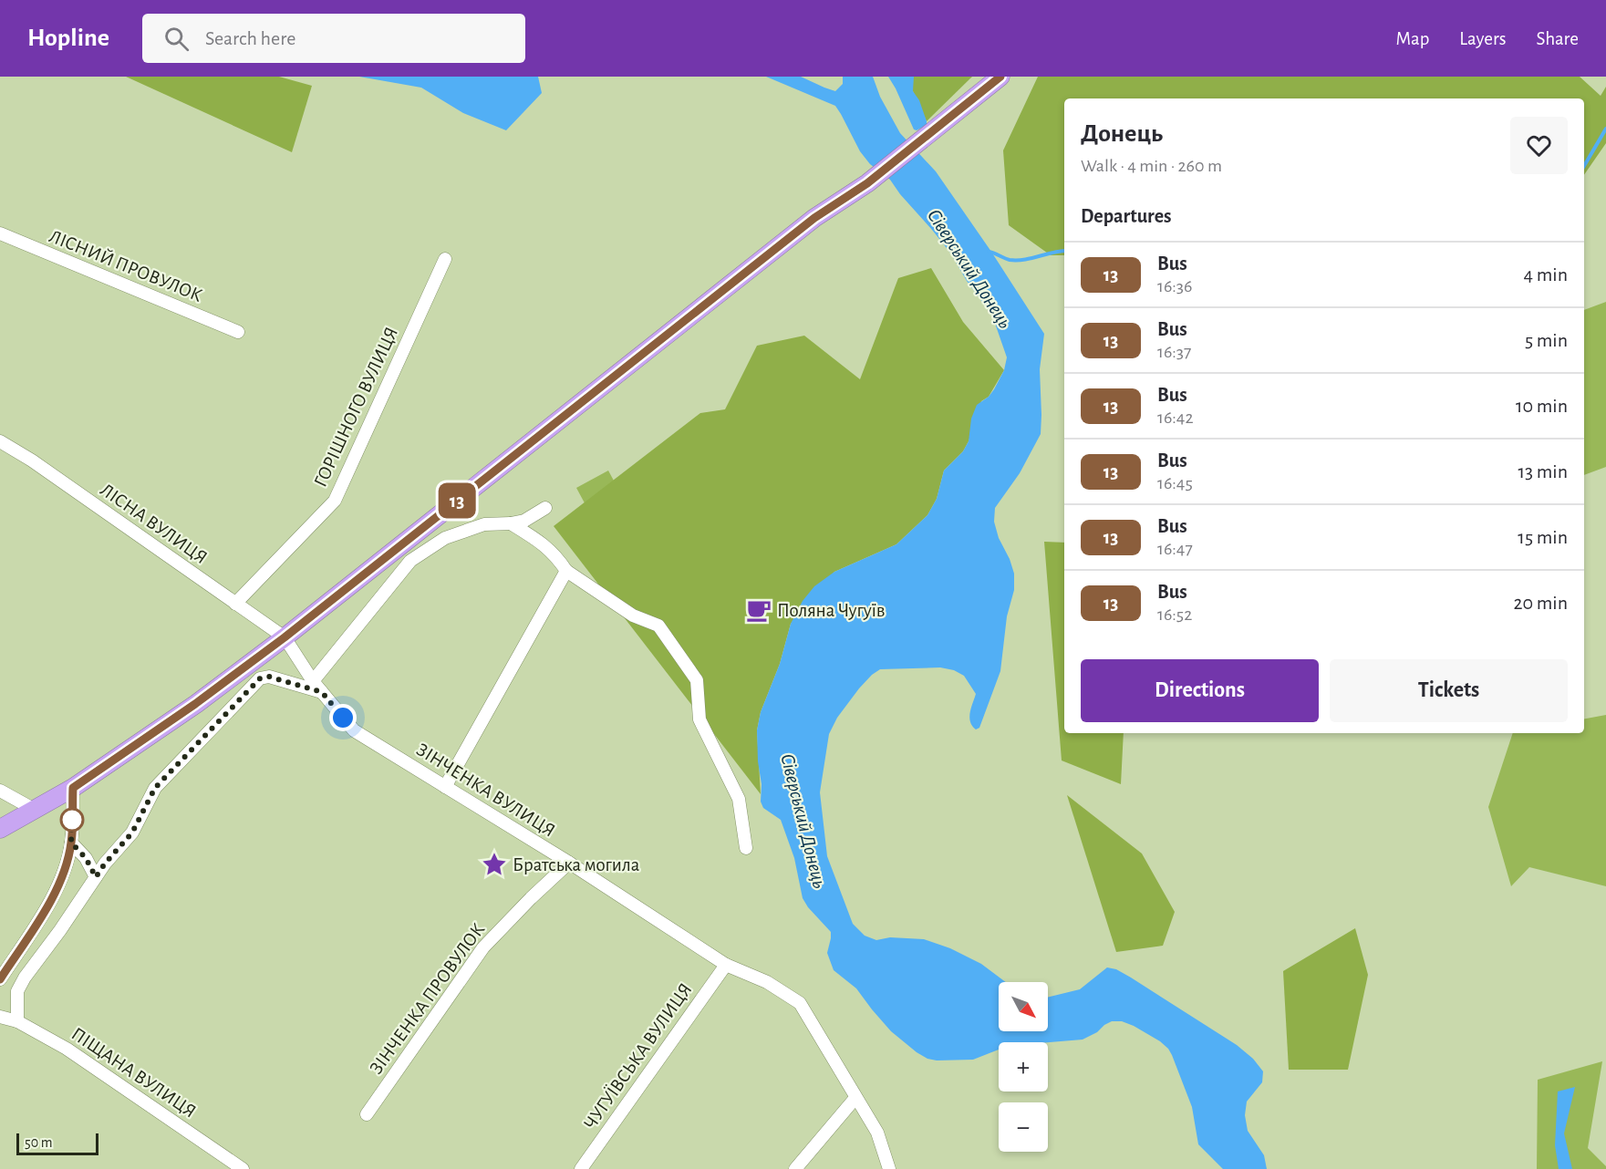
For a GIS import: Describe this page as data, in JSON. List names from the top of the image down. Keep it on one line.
{"streets":{"street":["ЛІСНИЙ ПРОВУЛОК","ГОРІШНОГО ВУЛИЦЯ","ЛІСНА ВУЛИЦЯ","ЗІНЧЕНКА ВУЛИЦЯ","ЗІНЧЕНКА ПРОВУЛОК","ЧУГУЇВСЬКА ВУЛИЦЯ","ПІЩАНА ВУЛИЦЯ"]},"crossings":[["ГОРІШНОГО ВУЛИЦЯ","ЛІСНА ВУЛИЦЯ"],["ЛІСНА ВУЛИЦЯ","ЗІНЧЕНКА ВУЛИЦЯ"],["ЗІНЧЕНКА ВУЛИЦЯ","ЗІНЧЕНКА ПРОВУЛОК"],["ЗІНЧЕНКА ВУЛИЦЯ","ЧУГУЇВСЬКА ВУЛИЦЯ"]],"water":["Сіверський Донець"],"places":{"cafe":["Поляна Чугуїв"],"place":["Братська могила"]},"lines":["bus line 13"],"scale_bar":"50 m","north":"bottom right","page":{"header":"Hopline","search":"Search here","nav":["Map","Layers","Share"],"on_map":"13","heading":[["Донець","Walk · 4 min · 260 m"],"Departures"],"list":[{"mark":"13","name":"Bus","note":"16:36","value":"4 min"},{"mark":"13","name":"Bus","note":"16:37","value":"5 min"},{"mark":"13","name":"Bus","note":"16:42","value":"10 min"},{"mark":"13","name":"Bus","note":"16:45","value":"13 min"},{"mark":"13","name":"Bus","note":"16:47","value":"15 min"},{"mark":"13","name":"Bus","note":"16:52","value":"20 min"}],"buttons":["Directions","Tickets"],"map_buttons":["+","−"],"scale":"50 m"}}
